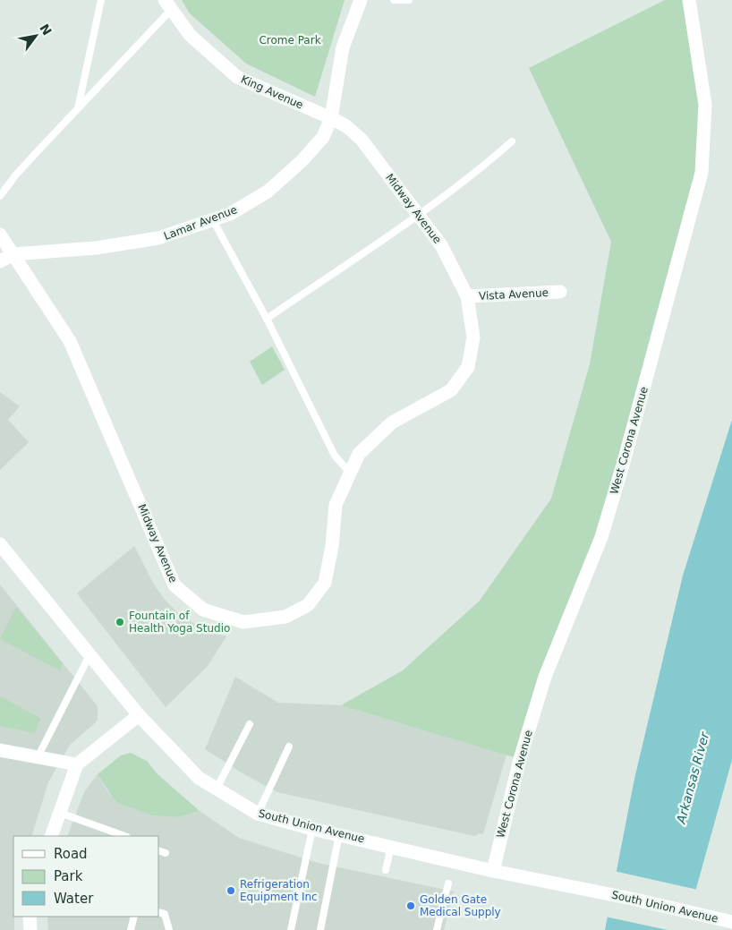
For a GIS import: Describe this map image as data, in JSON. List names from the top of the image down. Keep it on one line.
{"streets":{"street":["King Avenue","Midway Avenue","Lamar Avenue","Vista Avenue","West Corona Avenue","South Union Avenue"]},"crossings":[["King Avenue","Midway Avenue"],["King Avenue","Lamar Avenue"],["Midway Avenue","Lamar Avenue"],["Midway Avenue","Vista Avenue"],["West Corona Avenue","South Union Avenue"]],"water":["Arkansas River"],"parks":["Crome Park"],"places":["Fountain of Health Yoga Studio","Refrigeration Equipment Inc","Golden Gate Medical Supply"],"legend":["Road","Park","Water"],"north":"top right"}
